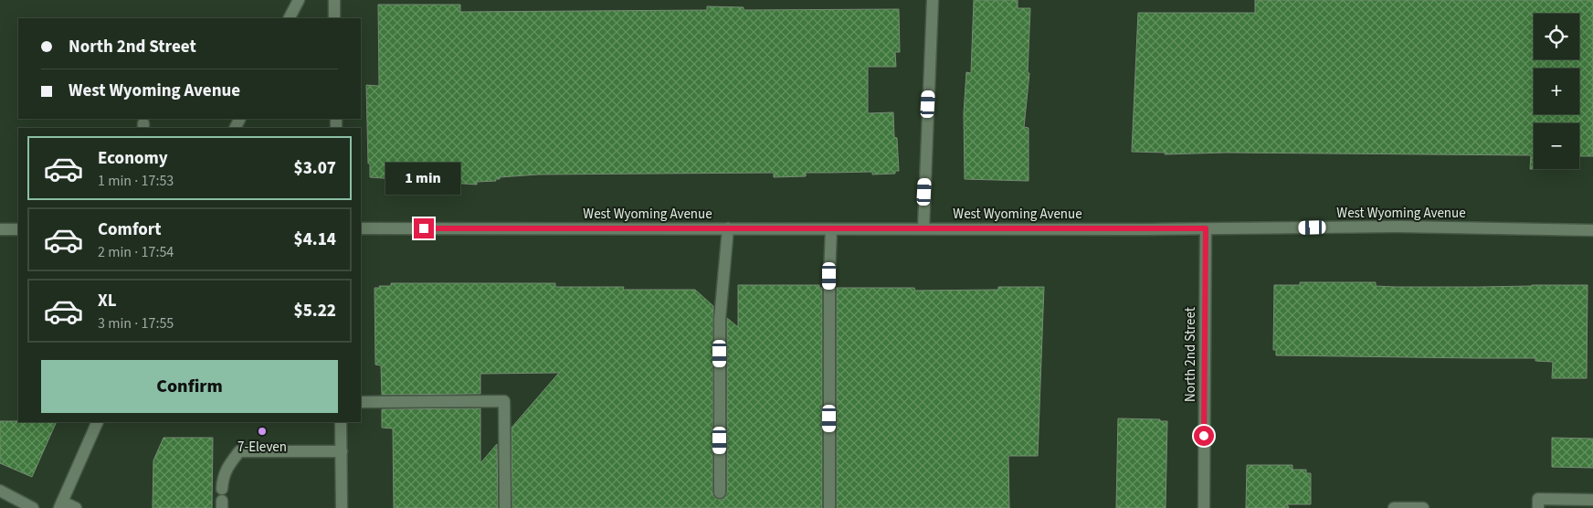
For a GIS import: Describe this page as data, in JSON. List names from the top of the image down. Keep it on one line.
{"streets":{"street":["West Wyoming Avenue","North 2nd Street"]},"crossings":[["West Wyoming Avenue","North 2nd Street"]],"places":["7-Eleven"],"page":{"map_buttons":["+","−"],"banner":["North 2nd Street","West Wyoming Avenue"],"list":[{"name":"Economy","note":"1 min · 17:53","value":"$3.07"},{"name":"Comfort","note":"2 min · 17:54","value":"$4.14"},{"name":"XL","note":"3 min · 17:55","value":"$5.22"}],"bubble":"1 min","buttons":"Confirm"}}
